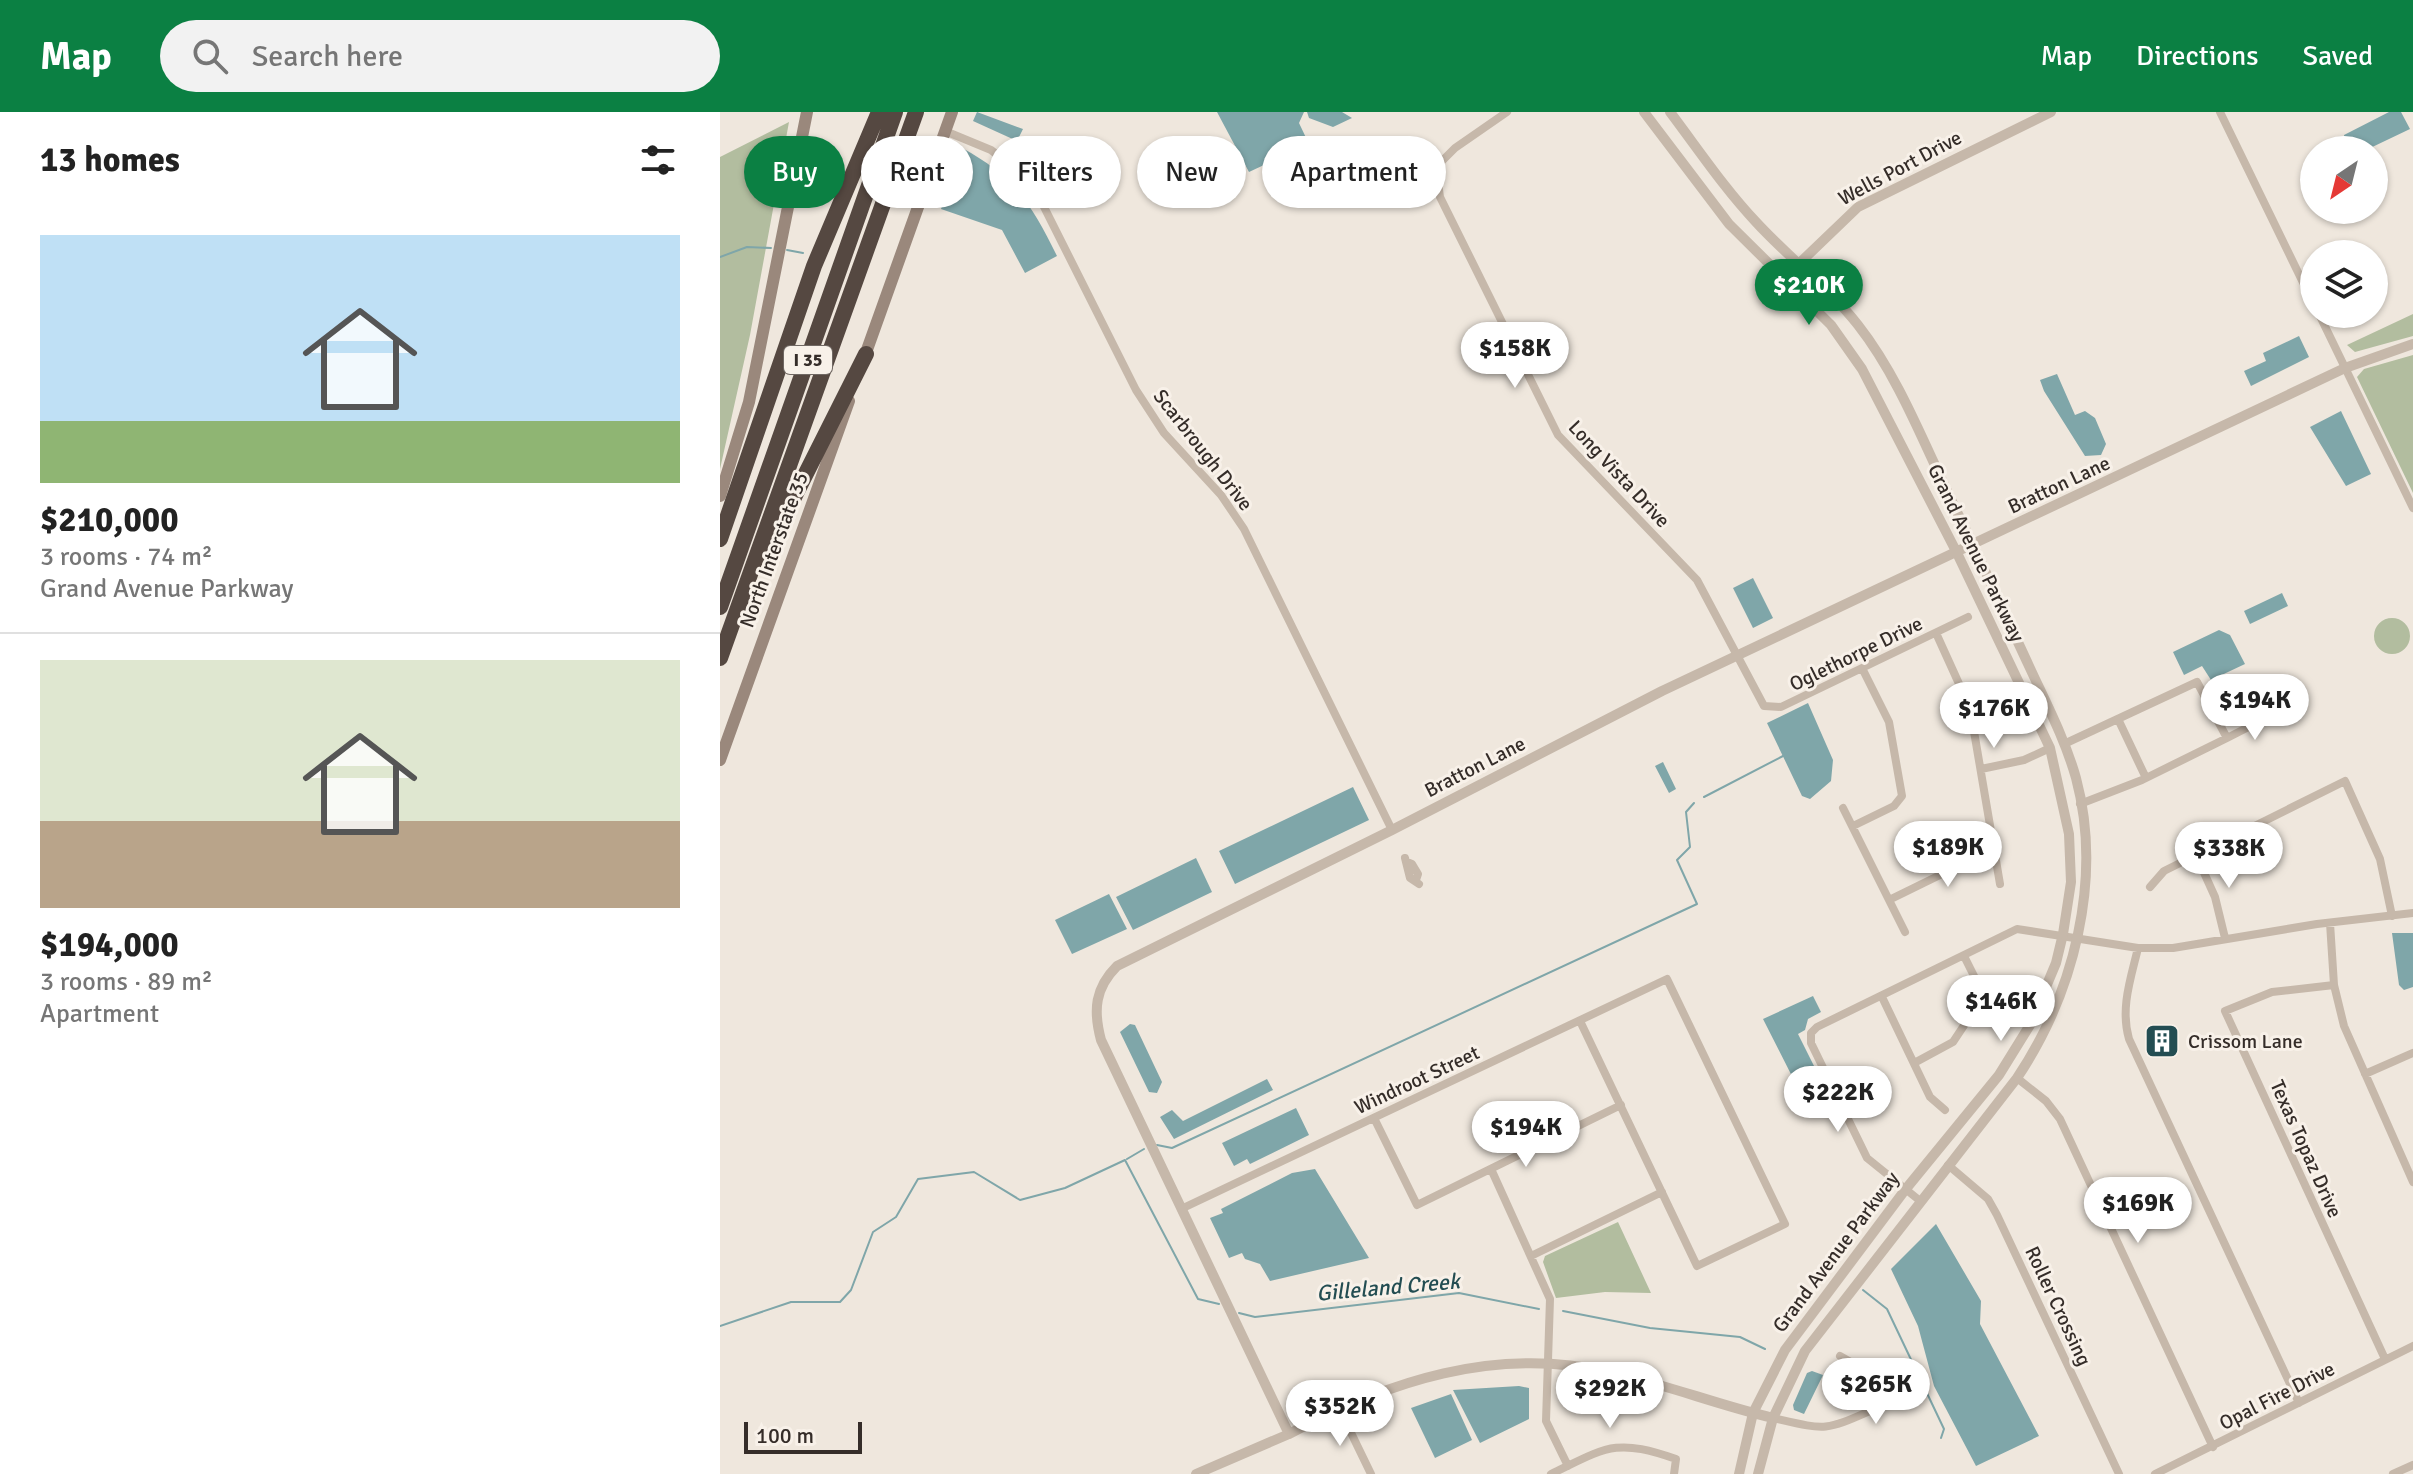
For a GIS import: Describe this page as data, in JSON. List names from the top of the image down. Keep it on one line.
{"streets":{"highway":["I 35"],"main road":["North Interstate 35"],"street":["Wells Port Drive","Scarbrough Drive","Long Vista Drive","Bratton Lane","Grand Avenue Parkway","Oglethorpe Drive","Windroot Street","Texas Topaz Drive","Roller Crossing","Opal Fire Drive"]},"crossings":[["Wells Port Drive","Grand Avenue Parkway"],["Scarbrough Drive","Bratton Lane"],["Scarbrough Drive","North Interstate 35"],["Long Vista Drive","Bratton Lane"],["Long Vista Drive","Oglethorpe Drive"],["Bratton Lane","Grand Avenue Parkway"],["Bratton Lane","Oglethorpe Drive"],["Bratton Lane","Windroot Street"],["Grand Avenue Parkway","Roller Crossing"],["Texas Topaz Drive","Opal Fire Drive"]],"water":["Gilleland Creek"],"places":{"building":["Crissom Lane"]},"scale_bar":"100 m","north":"bottom left","page":{"header":"Map","search":"Search here","nav":["Map","Directions","Saved"],"heading":"13 homes","chip":["Buy","Rent","Filters","New","Apartment"],"list":[{"name":"$210,000","note":"3 rooms · 74 m² · Grand Avenue Parkway"},{"name":"$194,000","note":"3 rooms · 89 m² · Apartment"}],"price":["$210K","$158K","$194K","$176K","$189K","$338K","$146K","$222K","$194K","$169K","$265K","$292K","$352K"],"scale":"100 m"}}
